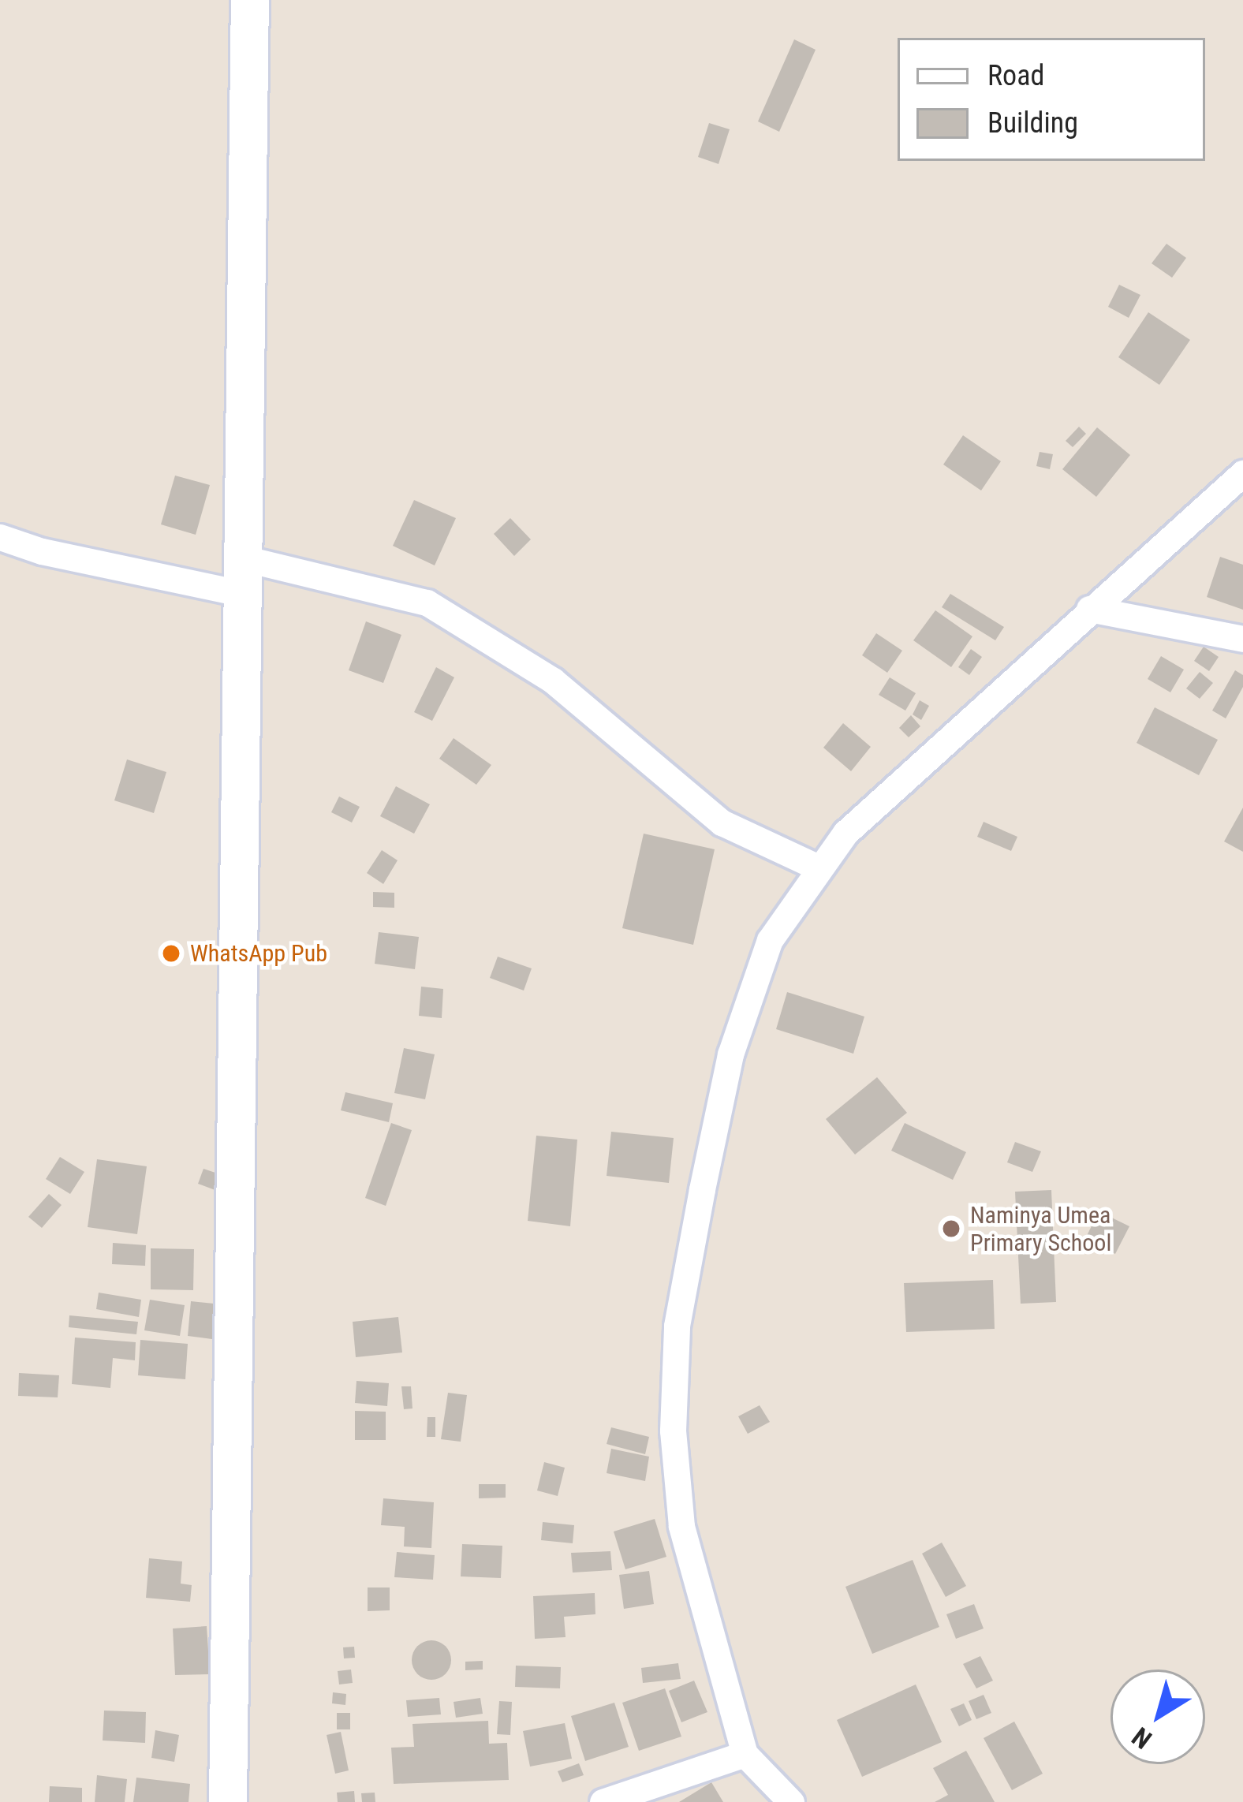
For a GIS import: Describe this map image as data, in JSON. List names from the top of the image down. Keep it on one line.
{"places":["WhatsApp Pub","Naminya Umea Primary School"],"legend":["Road","Building"],"north":"bottom left"}
